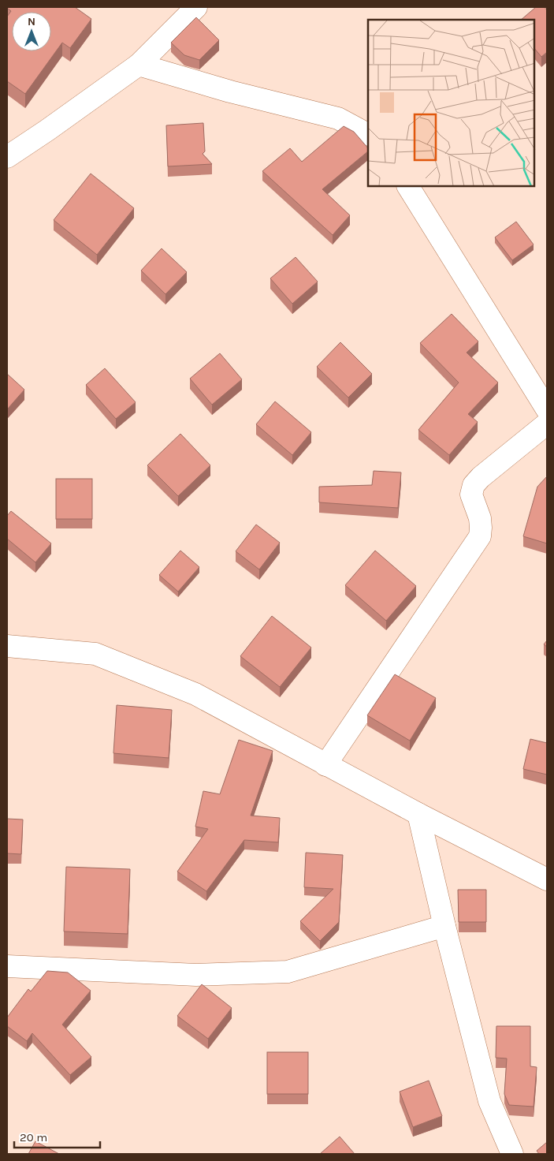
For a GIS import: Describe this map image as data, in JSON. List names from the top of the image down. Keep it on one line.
{"scale_bar":"20 m","north":"top"}
